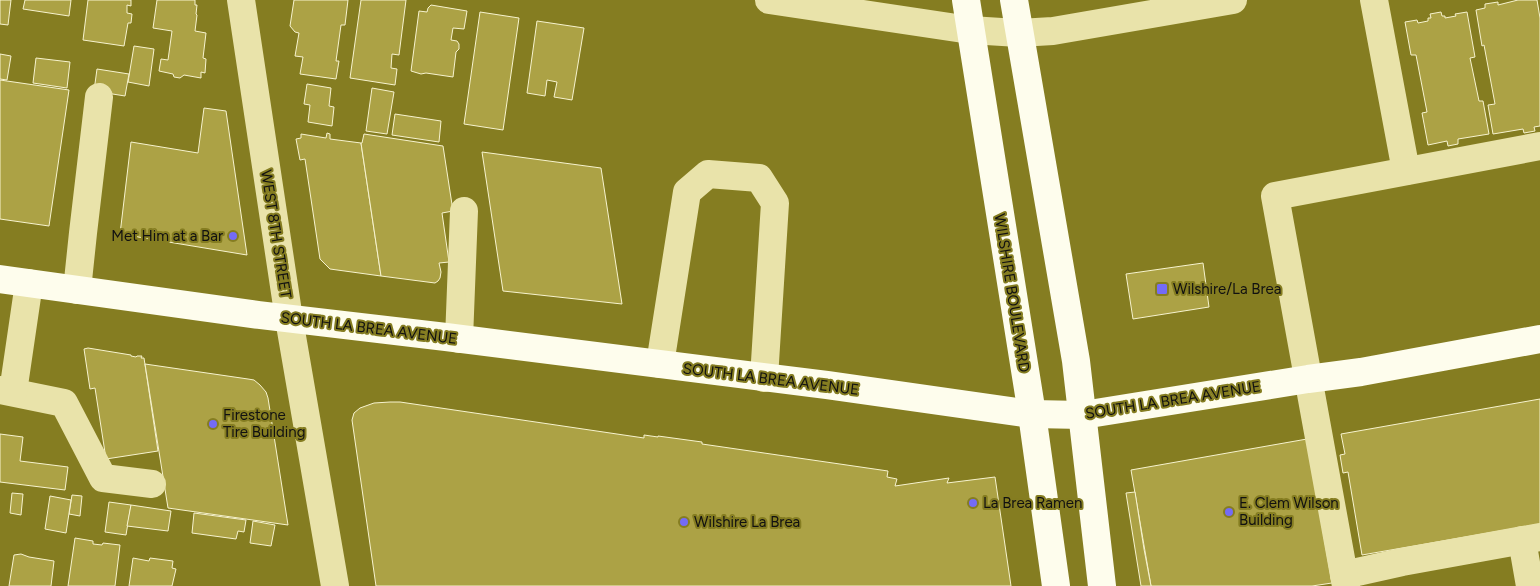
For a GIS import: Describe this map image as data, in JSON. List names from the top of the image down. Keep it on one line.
{"streets":{"main road":["WILSHIRE BOULEVARD","SOUTH LA BREA AVENUE"],"street":["WEST 8TH STREET"]},"crossings":[["WEST 8TH STREET","SOUTH LA BREA AVENUE"],["WILSHIRE BOULEVARD","SOUTH LA BREA AVENUE"]],"places":{"other":["Met Him at a Bar","Firestone Tire Building","La Brea Ramen","E. Clem Wilson Building","Wilshire La Brea"],"transit":["Wilshire/La Brea"]}}
